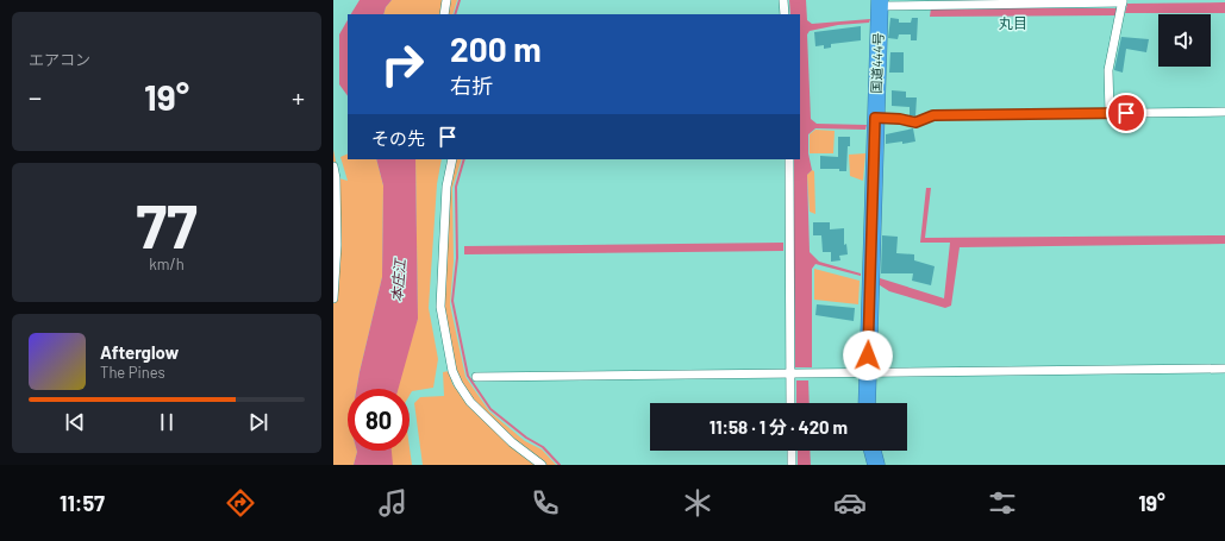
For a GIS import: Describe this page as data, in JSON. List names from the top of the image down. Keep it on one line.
{"streets":{"highway":["国道444号"]},"districts":["丸目"],"water":["本庄江"],"page":{"tile":["エアコン",["77","km/h"]],"turn":["200 m","右折"],"heat":["−","19°","+"],"then":"その先","song":["Afterglow","The Pines"],"limit":"80","trip":"11:58 · 1 分 · 420 m","tabs":["11:57","19°"]}}
